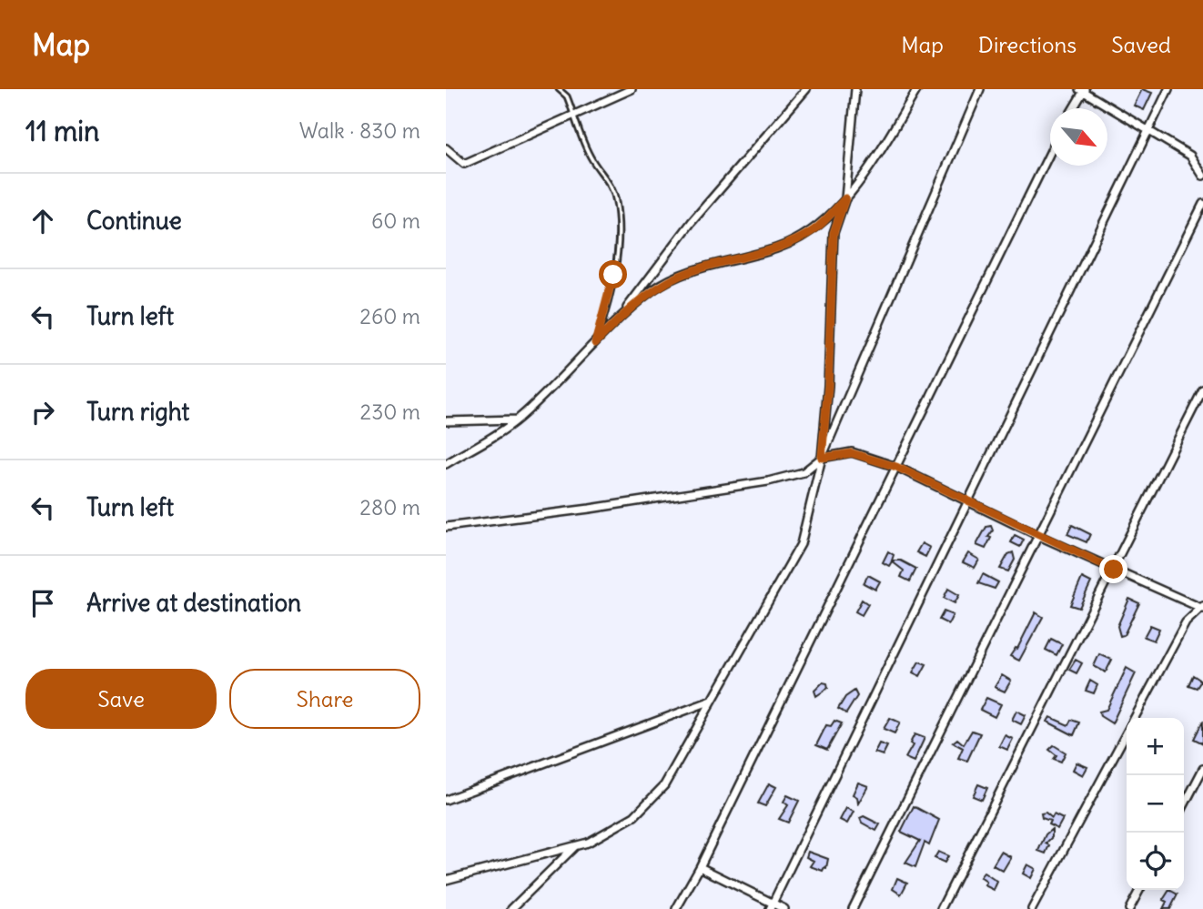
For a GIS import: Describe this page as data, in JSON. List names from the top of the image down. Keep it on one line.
{"north":"bottom right","page":{"header":"Map","nav":["Map","Directions","Saved"],"heading":["11 min","Walk · 830 m"],"list":[["Continue","60 m"],["Turn left","260 m"],["Turn right","230 m"],["Turn left","280 m"],"Arrive at destination"],"buttons":["Save","Share"],"map_buttons":["+","−"]}}
